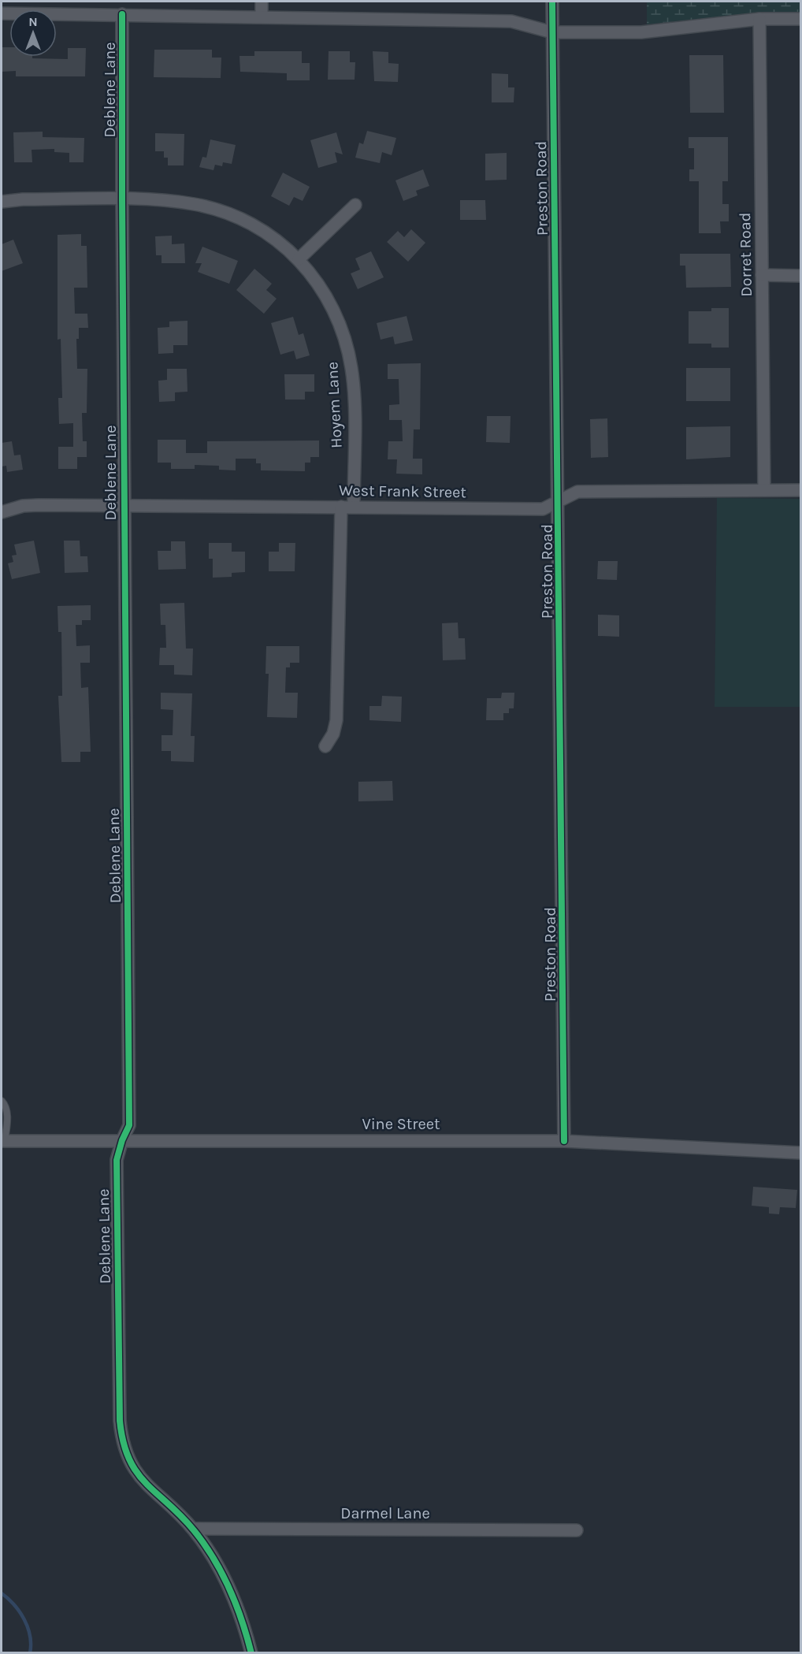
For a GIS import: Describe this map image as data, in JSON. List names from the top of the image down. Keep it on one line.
{"streets":{"street":["Deblene Lane","Preston Road","Dorret Road","Hoyem Lane","West Frank Street","Vine Street","Darmel Lane"]},"crossings":[["Deblene Lane","Hoyem Lane"],["Deblene Lane","West Frank Street"],["Deblene Lane","Vine Street"],["Deblene Lane","Darmel Lane"],["Preston Road","West Frank Street"],["Preston Road","Vine Street"],["Dorret Road","West Frank Street"],["Hoyem Lane","West Frank Street"]],"north":"top"}
